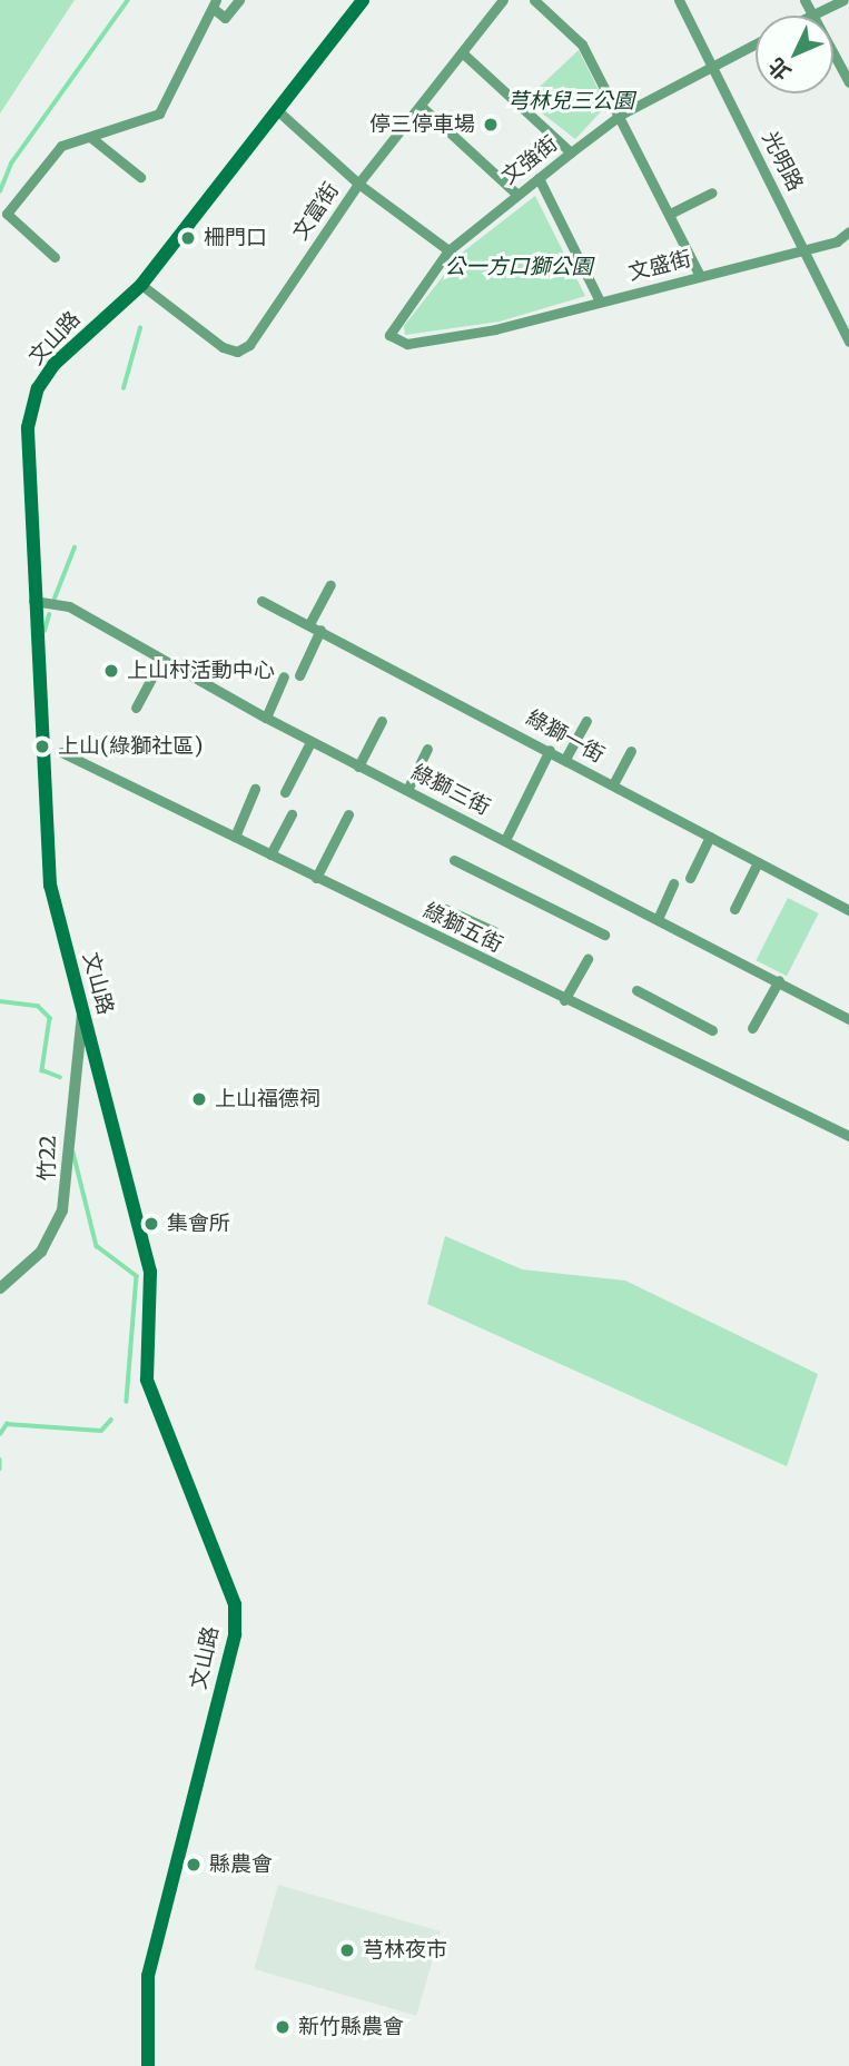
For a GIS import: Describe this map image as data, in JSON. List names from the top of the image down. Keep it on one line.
{"streets":{"main road":["文山路"],"street":["文強街","光明路","文富街","文盛街","綠獅一街","綠獅三街","綠獅五街","竹22"]},"crossings":[["文強街","光明路"],["文強街","文盛街"],["光明路","文盛街"],["文富街","文山路"],["文山路","綠獅三街"],["文山路","竹22"]],"parks":["芎林兒三公園","公一方口獅公園"],"places":["停三停車場","柵門口","上山村活動中心","上山(綠獅社區)","上山福德祠","集會所","縣農會","芎林夜市","新竹縣農會"],"north":"bottom left"}
